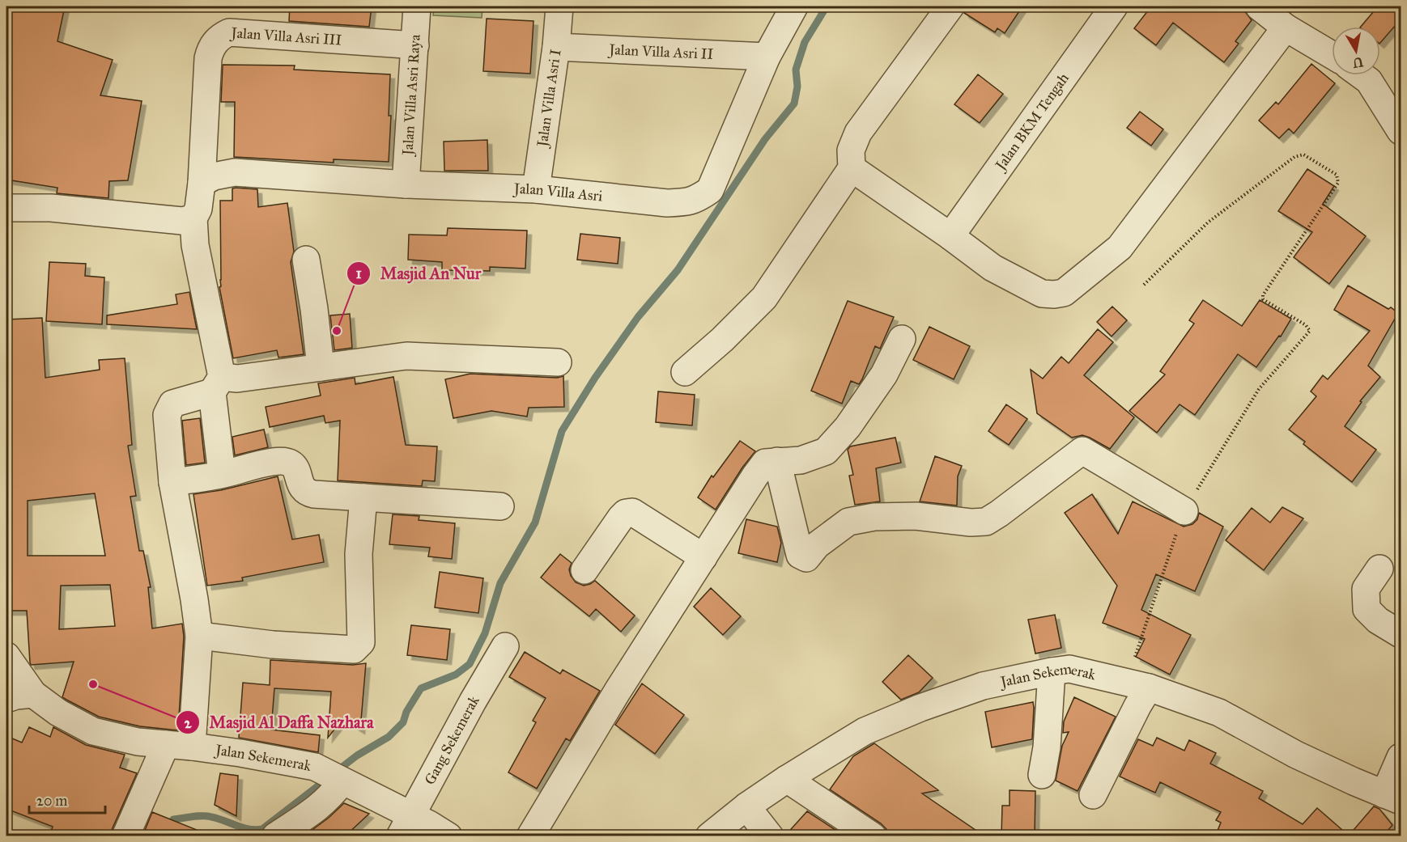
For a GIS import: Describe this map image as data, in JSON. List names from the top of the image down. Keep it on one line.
{"streets":{"street":["Jalan Villa Asri III","Jalan Villa Asri II","Jalan Villa Asri Raya","Jalan Villa Asri I","Jalan BKM Tengah","Jalan Villa Asri","Jalan Sekemerak","Gang Sekemerak"]},"crossings":[["Jalan Villa Asri III","Jalan Villa Asri Raya"],["Jalan Villa Asri III","Jalan Villa Asri"],["Jalan Villa Asri II","Jalan Villa Asri I"],["Jalan Villa Asri II","Jalan Villa Asri"],["Jalan Villa Asri Raya","Jalan Villa Asri"],["Jalan Villa Asri I","Jalan Villa Asri"],["Jalan Sekemerak","Gang Sekemerak"]],"places":["Masjid An Nur","Masjid Al Daffa Nazhara"],"scale_bar":"20 m","north":"bottom"}
